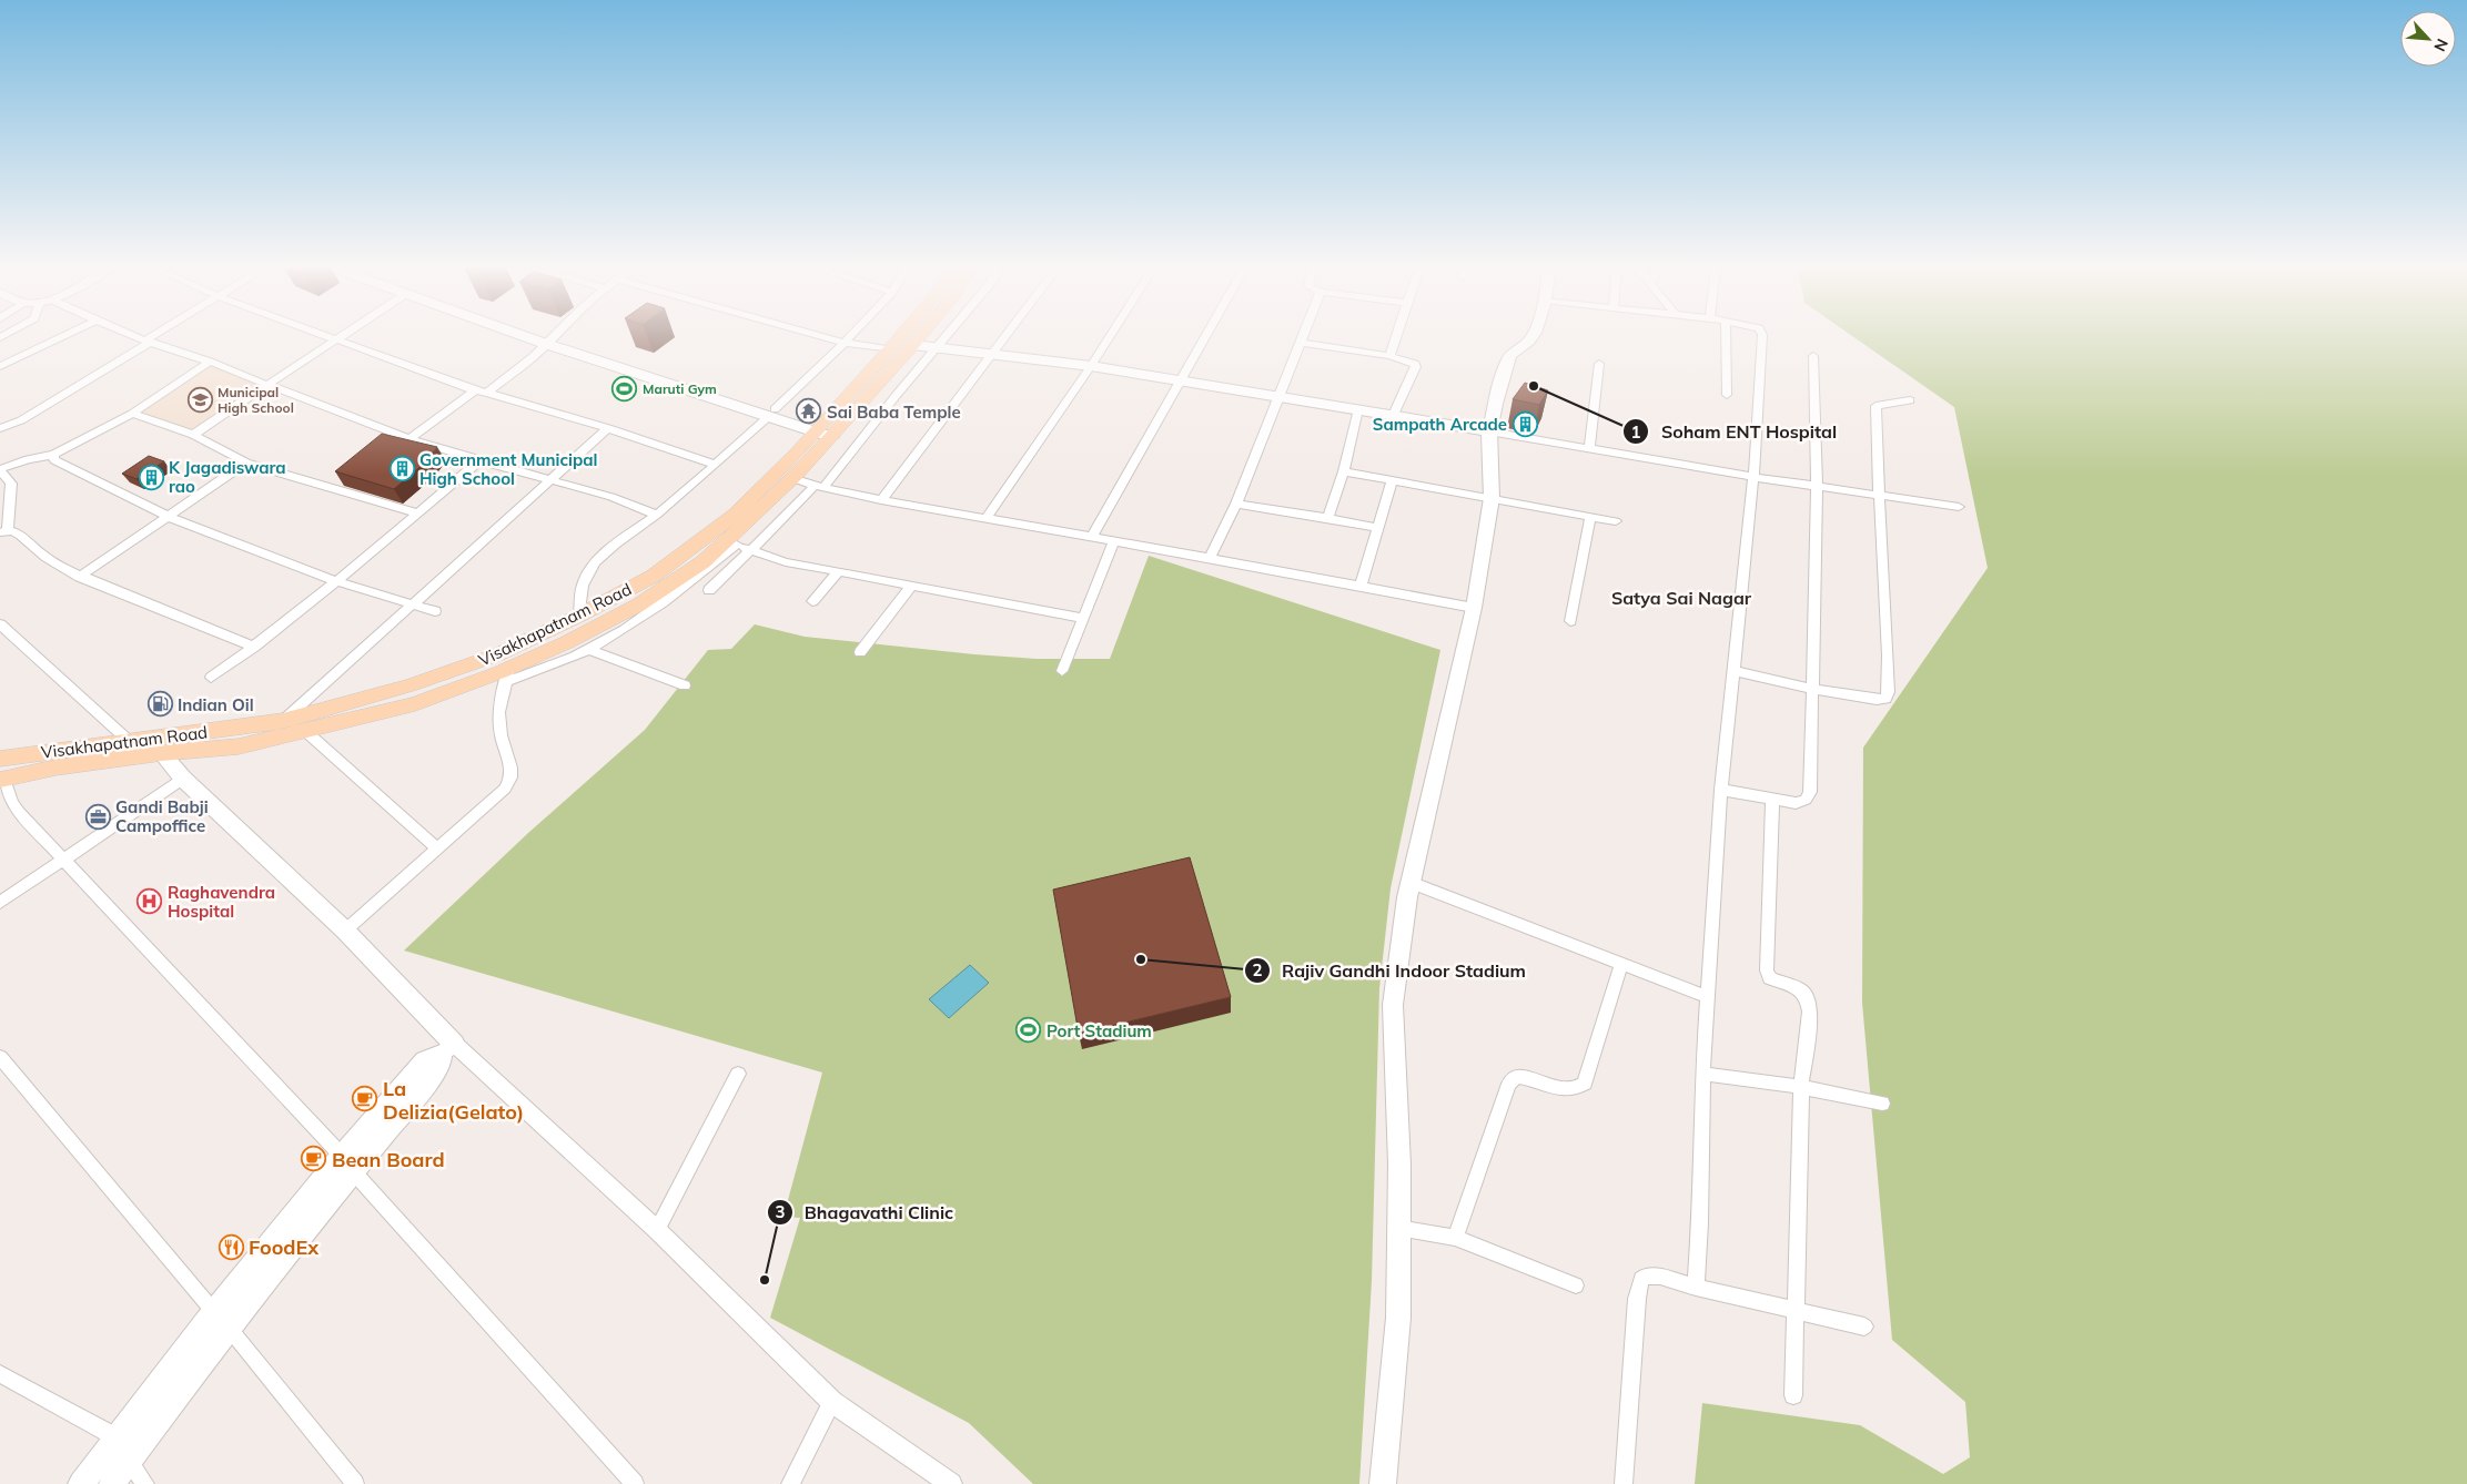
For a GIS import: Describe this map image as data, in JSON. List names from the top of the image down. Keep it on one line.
{"streets":{"main road":["Visakhapatnam Road"]},"districts":["Satya Sai Nagar"],"places":{"other":["Soham ENT Hospital","Rajiv Gandhi Indoor Stadium","Bhagavathi Clinic"],"sports":["Maruti Gym","Port Stadium"],"school or university":["Municipal High School"],"temple":["Sai Baba Temple"],"building":["Sampath Arcade","Government Municipal High School","K Jagadiswara rao"],"fuel station":["Indian Oil"],"office":["Gandi Babji Campoffice"],"hospital":["Raghavendra Hospital"],"cafe":["La Delizia(Gelato)","Bean Board"],"restaurant":["FoodEx"]},"north":"bottom right"}
